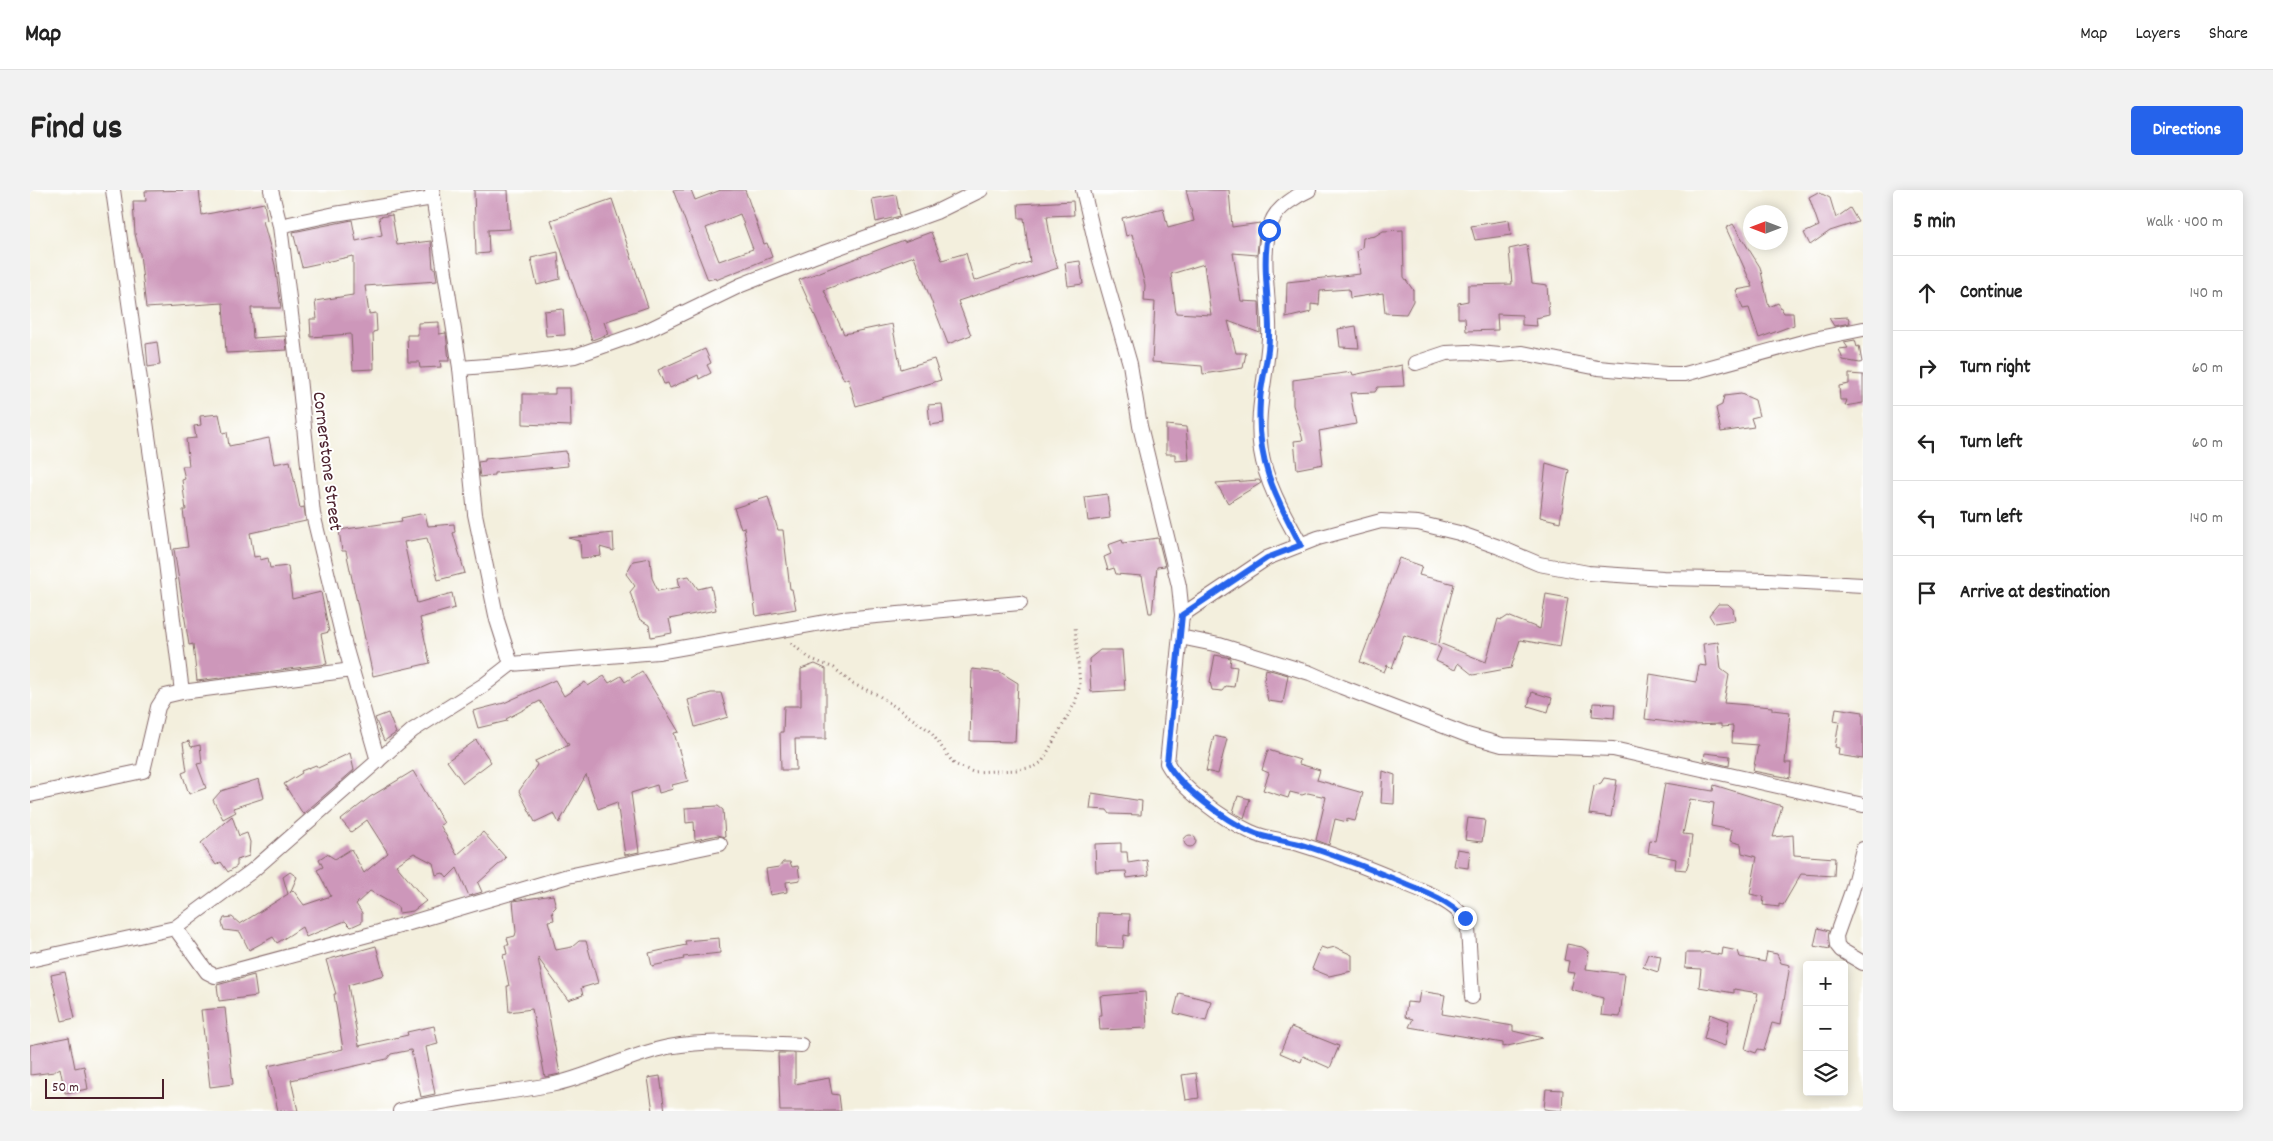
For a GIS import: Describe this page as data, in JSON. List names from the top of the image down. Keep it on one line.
{"streets":{"street":["Cornerstone Street"]},"scale_bar":"50 m","north":"left","page":{"header":"Map","nav":["Map","Layers","Share"],"title":"Find us","buttons":"Directions","heading":["5 min","Walk · 400 m"],"list":[["Continue","140 m"],["Turn right","60 m"],["Turn left","60 m"],["Turn left","140 m"],"Arrive at destination"],"map_buttons":["+","−"],"scale":"50 m"}}
